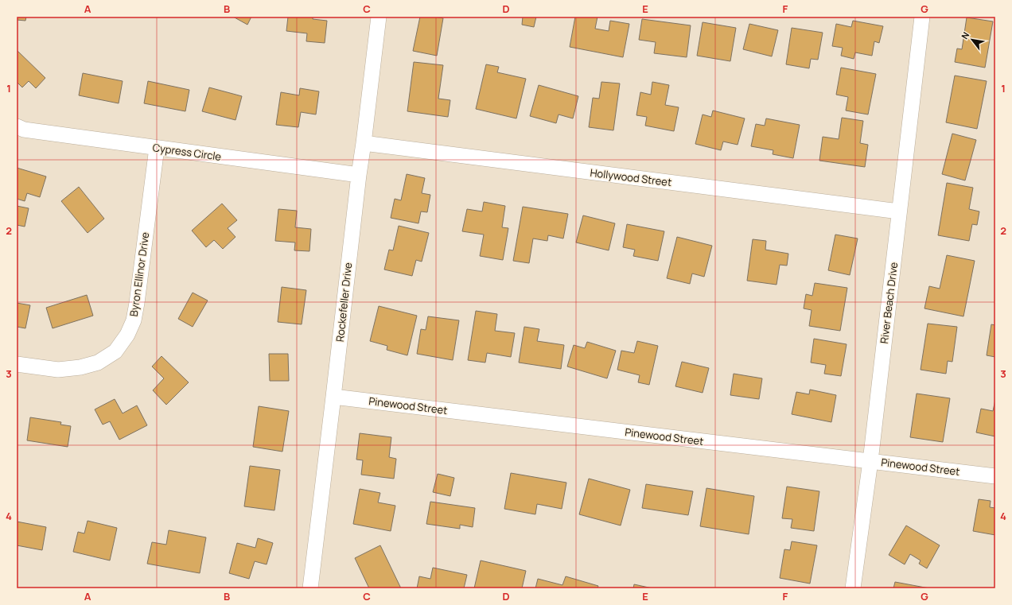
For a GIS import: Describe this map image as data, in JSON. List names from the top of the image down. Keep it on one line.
{"streets":{"street":["Cypress Circle","Hollywood Street","Byron Ellinor Drive","Rockefeller Drive","River Beach Drive","Pinewood Street"]},"crossings":[["Cypress Circle","Byron Ellinor Drive"],["Cypress Circle","Rockefeller Drive"],["Hollywood Street","Rockefeller Drive"],["Hollywood Street","River Beach Drive"],["Rockefeller Drive","Pinewood Street"],["River Beach Drive","Pinewood Street"]],"north":"top left","grid":{"columns":["A","B","C","D","E","F","G"],"rows":["1","2","3","4"]}}
